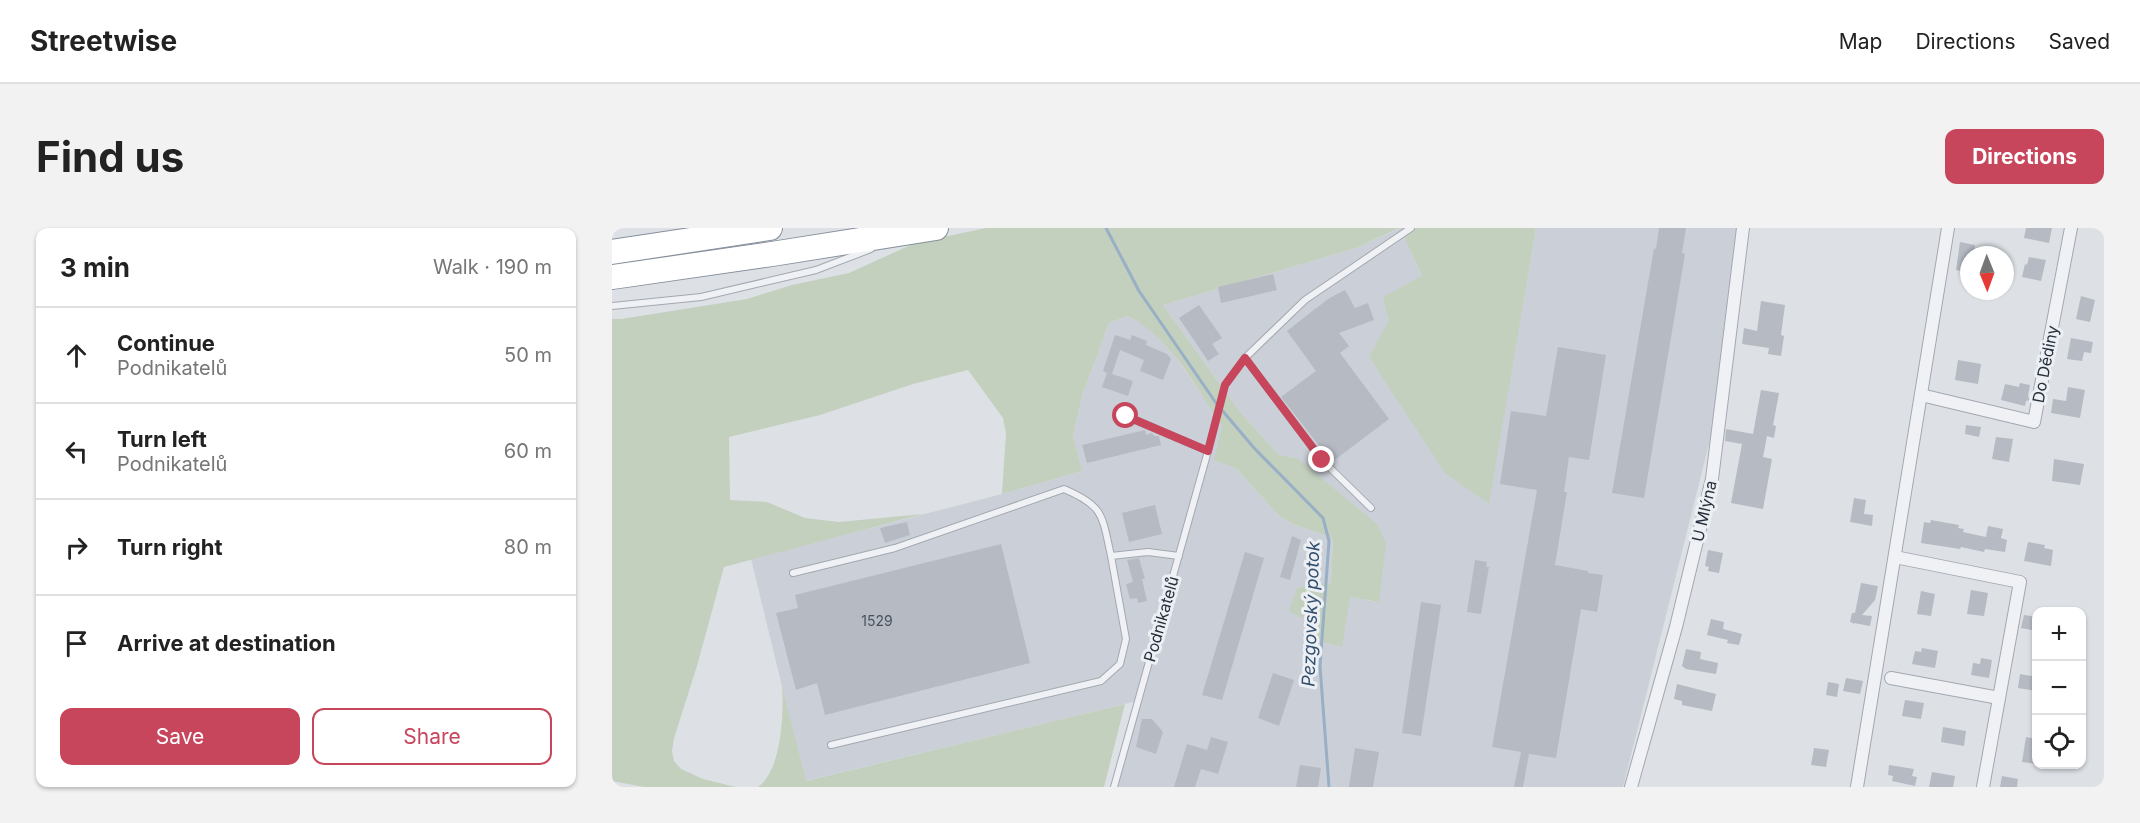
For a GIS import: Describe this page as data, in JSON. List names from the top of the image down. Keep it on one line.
{"streets":{"street":["Do Dědiny","U Mlýna"],"lane":["Podnikatelů"]},"water":["Pezgovský potok"],"house_numbers":["1529"],"north":"bottom","page":{"header":"Streetwise","nav":["Map","Directions","Saved"],"buttons":["Directions",["Save","Share"]],"title":"Find us","heading":["3 min","Walk · 190 m"],"list":[["Continue","Podnikatelů","50 m"],["Turn left","Podnikatelů","60 m"],["Turn right","80 m"],"Arrive at destination"],"map_buttons":["+","−"]}}
